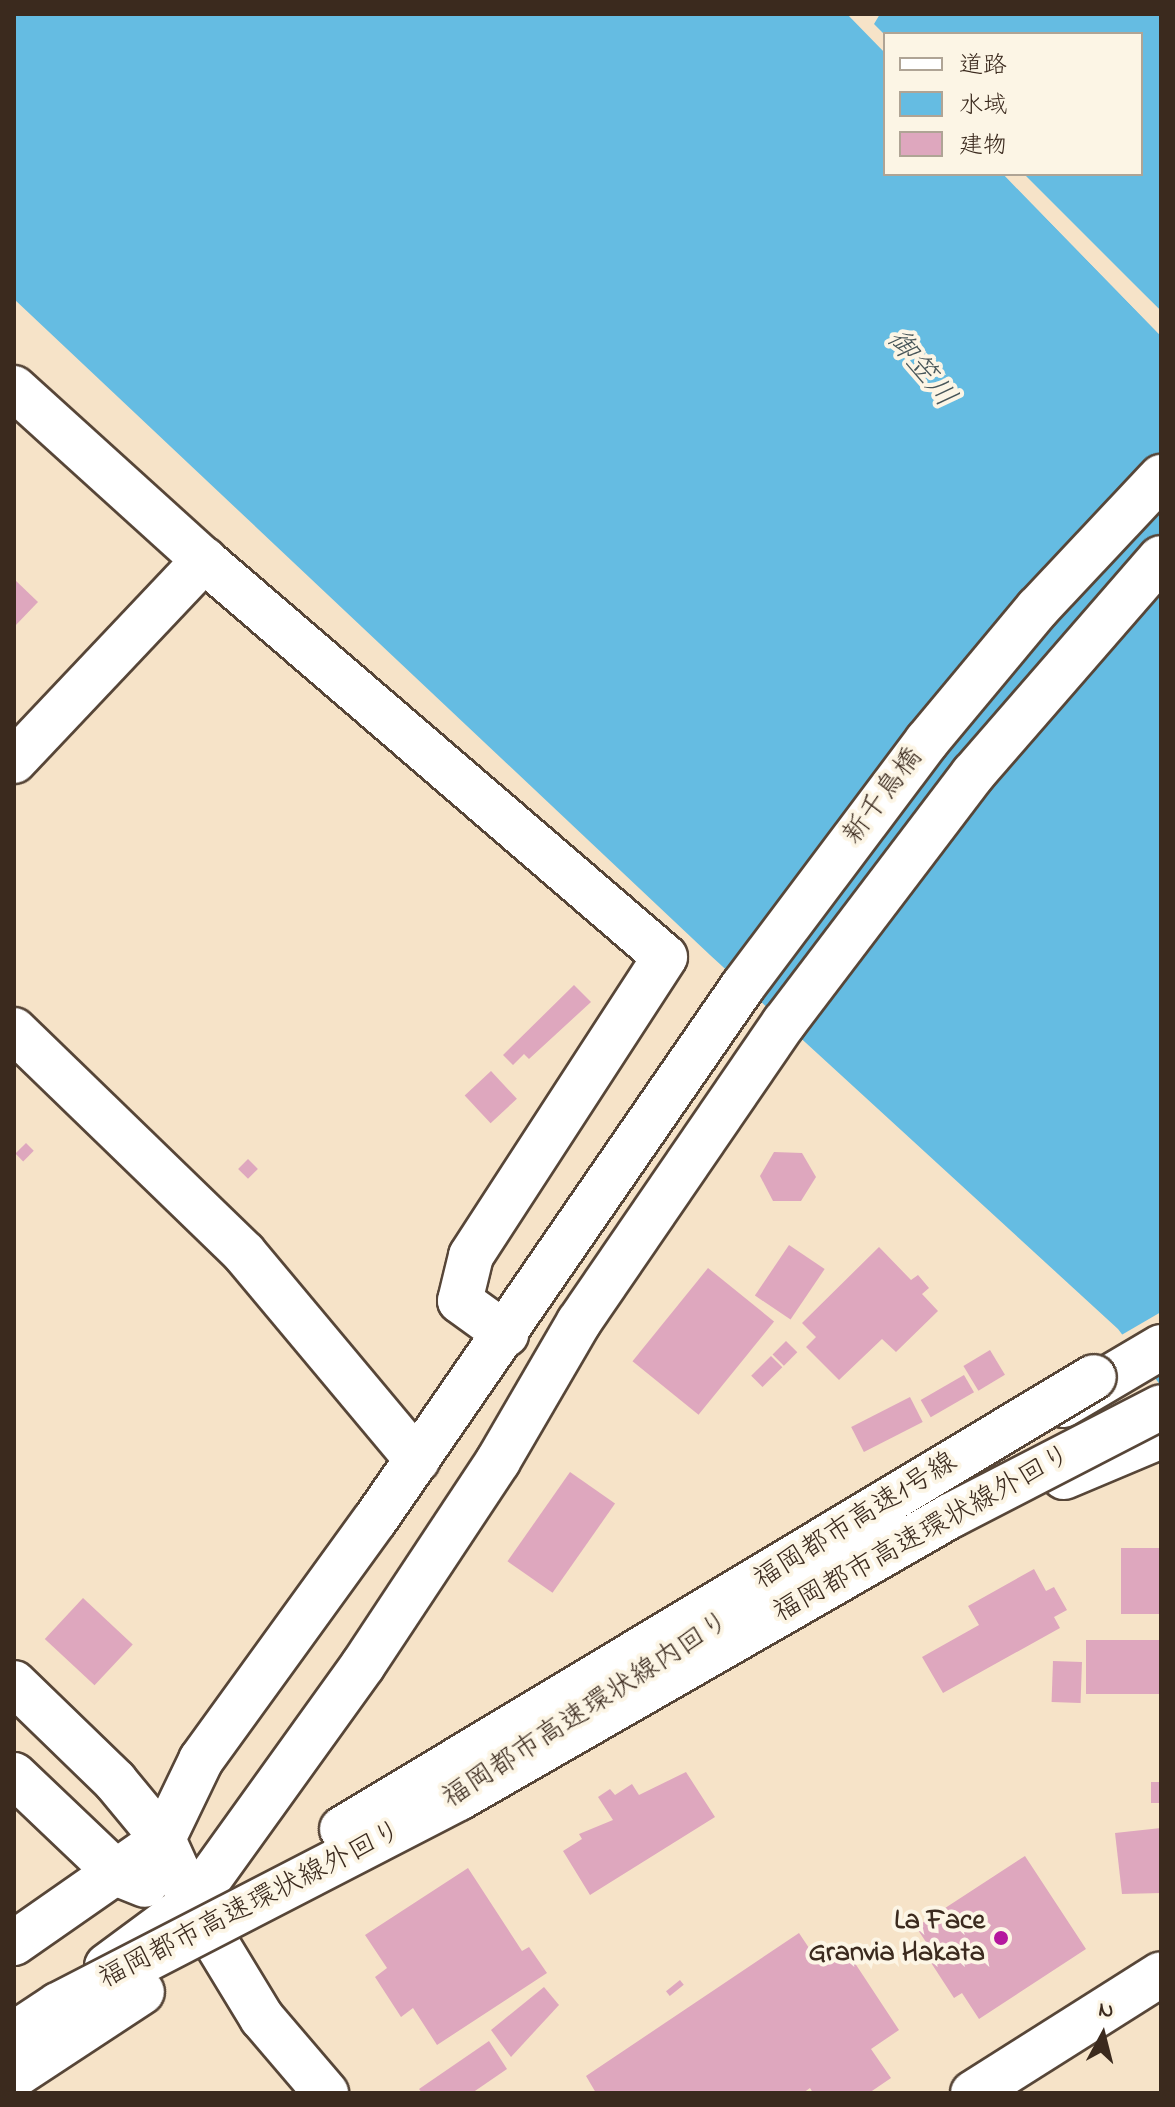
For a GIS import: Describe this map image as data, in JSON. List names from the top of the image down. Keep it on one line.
{"streets":{"main road":["新千鳥橋","福岡都市高速1号線","福岡都市高速環状線外回り","福岡都市高速環状線内回り"]},"crossings":[["新千鳥橋","福岡都市高速環状線外回り"],["福岡都市高速1号線","福岡都市高速環状線外回り"]],"water":["御笠川"],"places":["La Face Granvia Hakata"],"legend":["道路","水域","建物"],"north":"top"}
